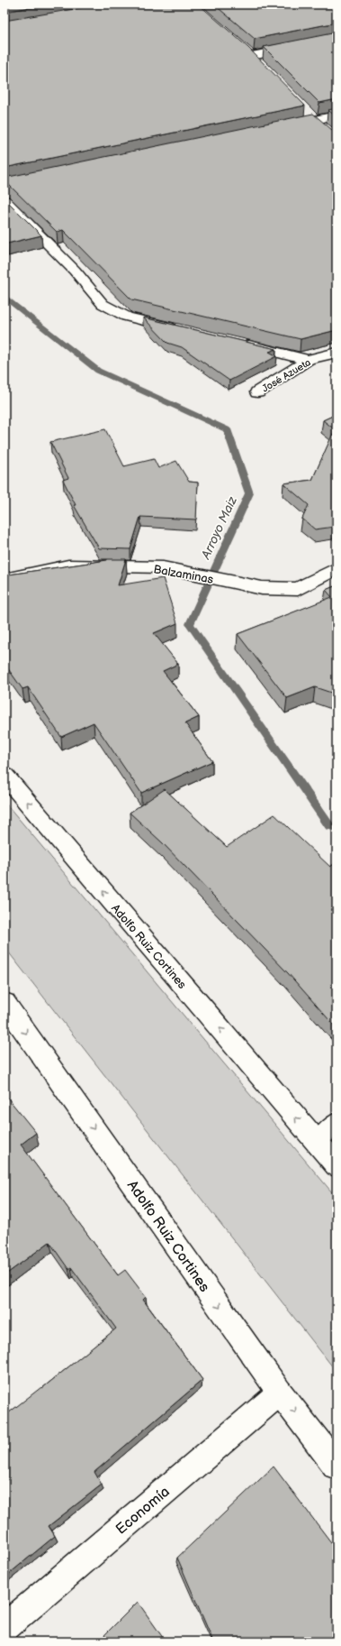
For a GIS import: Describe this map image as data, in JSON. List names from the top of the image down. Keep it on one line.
{"streets":{"street":["José Azueta","Balzaminas","Adolfo Ruiz Cortines","Economía"]},"crossings":[["Adolfo Ruiz Cortines","Economía"]],"water":["Arroyo Maiz"]}
